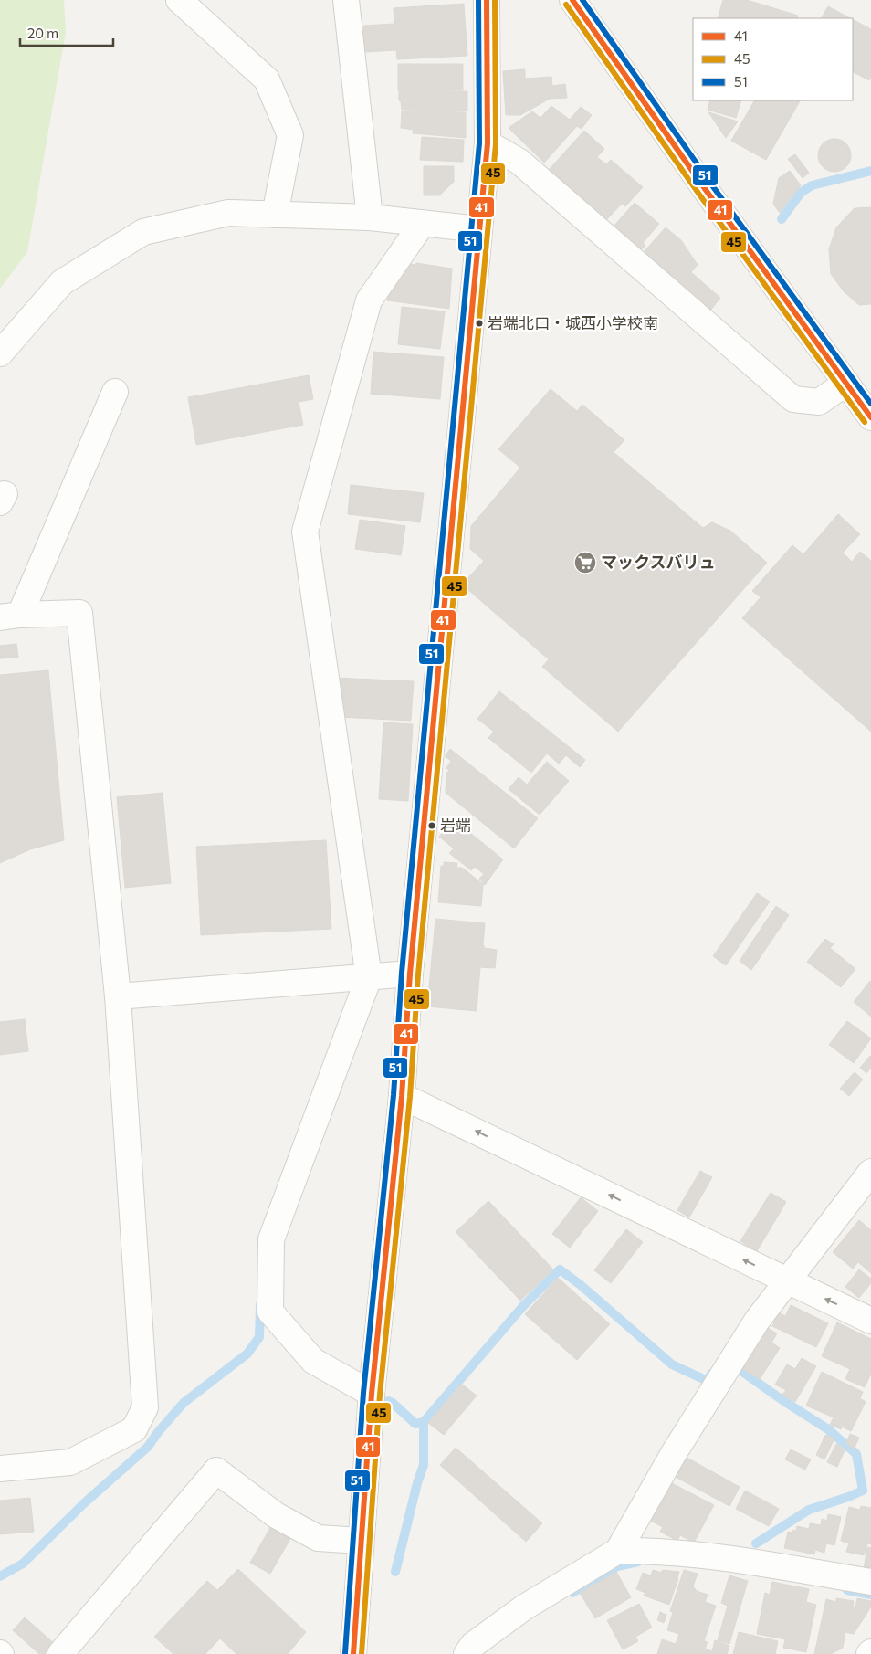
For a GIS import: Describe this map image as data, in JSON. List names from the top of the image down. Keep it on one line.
{"places":{"other":["岩端北口・城西小学校南","岩端"],"supermarket":["マックスバリュ"]},"lines":["transit line 41","transit line 45","transit line 51"],"legend":["41","45","51"],"scale_bar":"20 m"}
